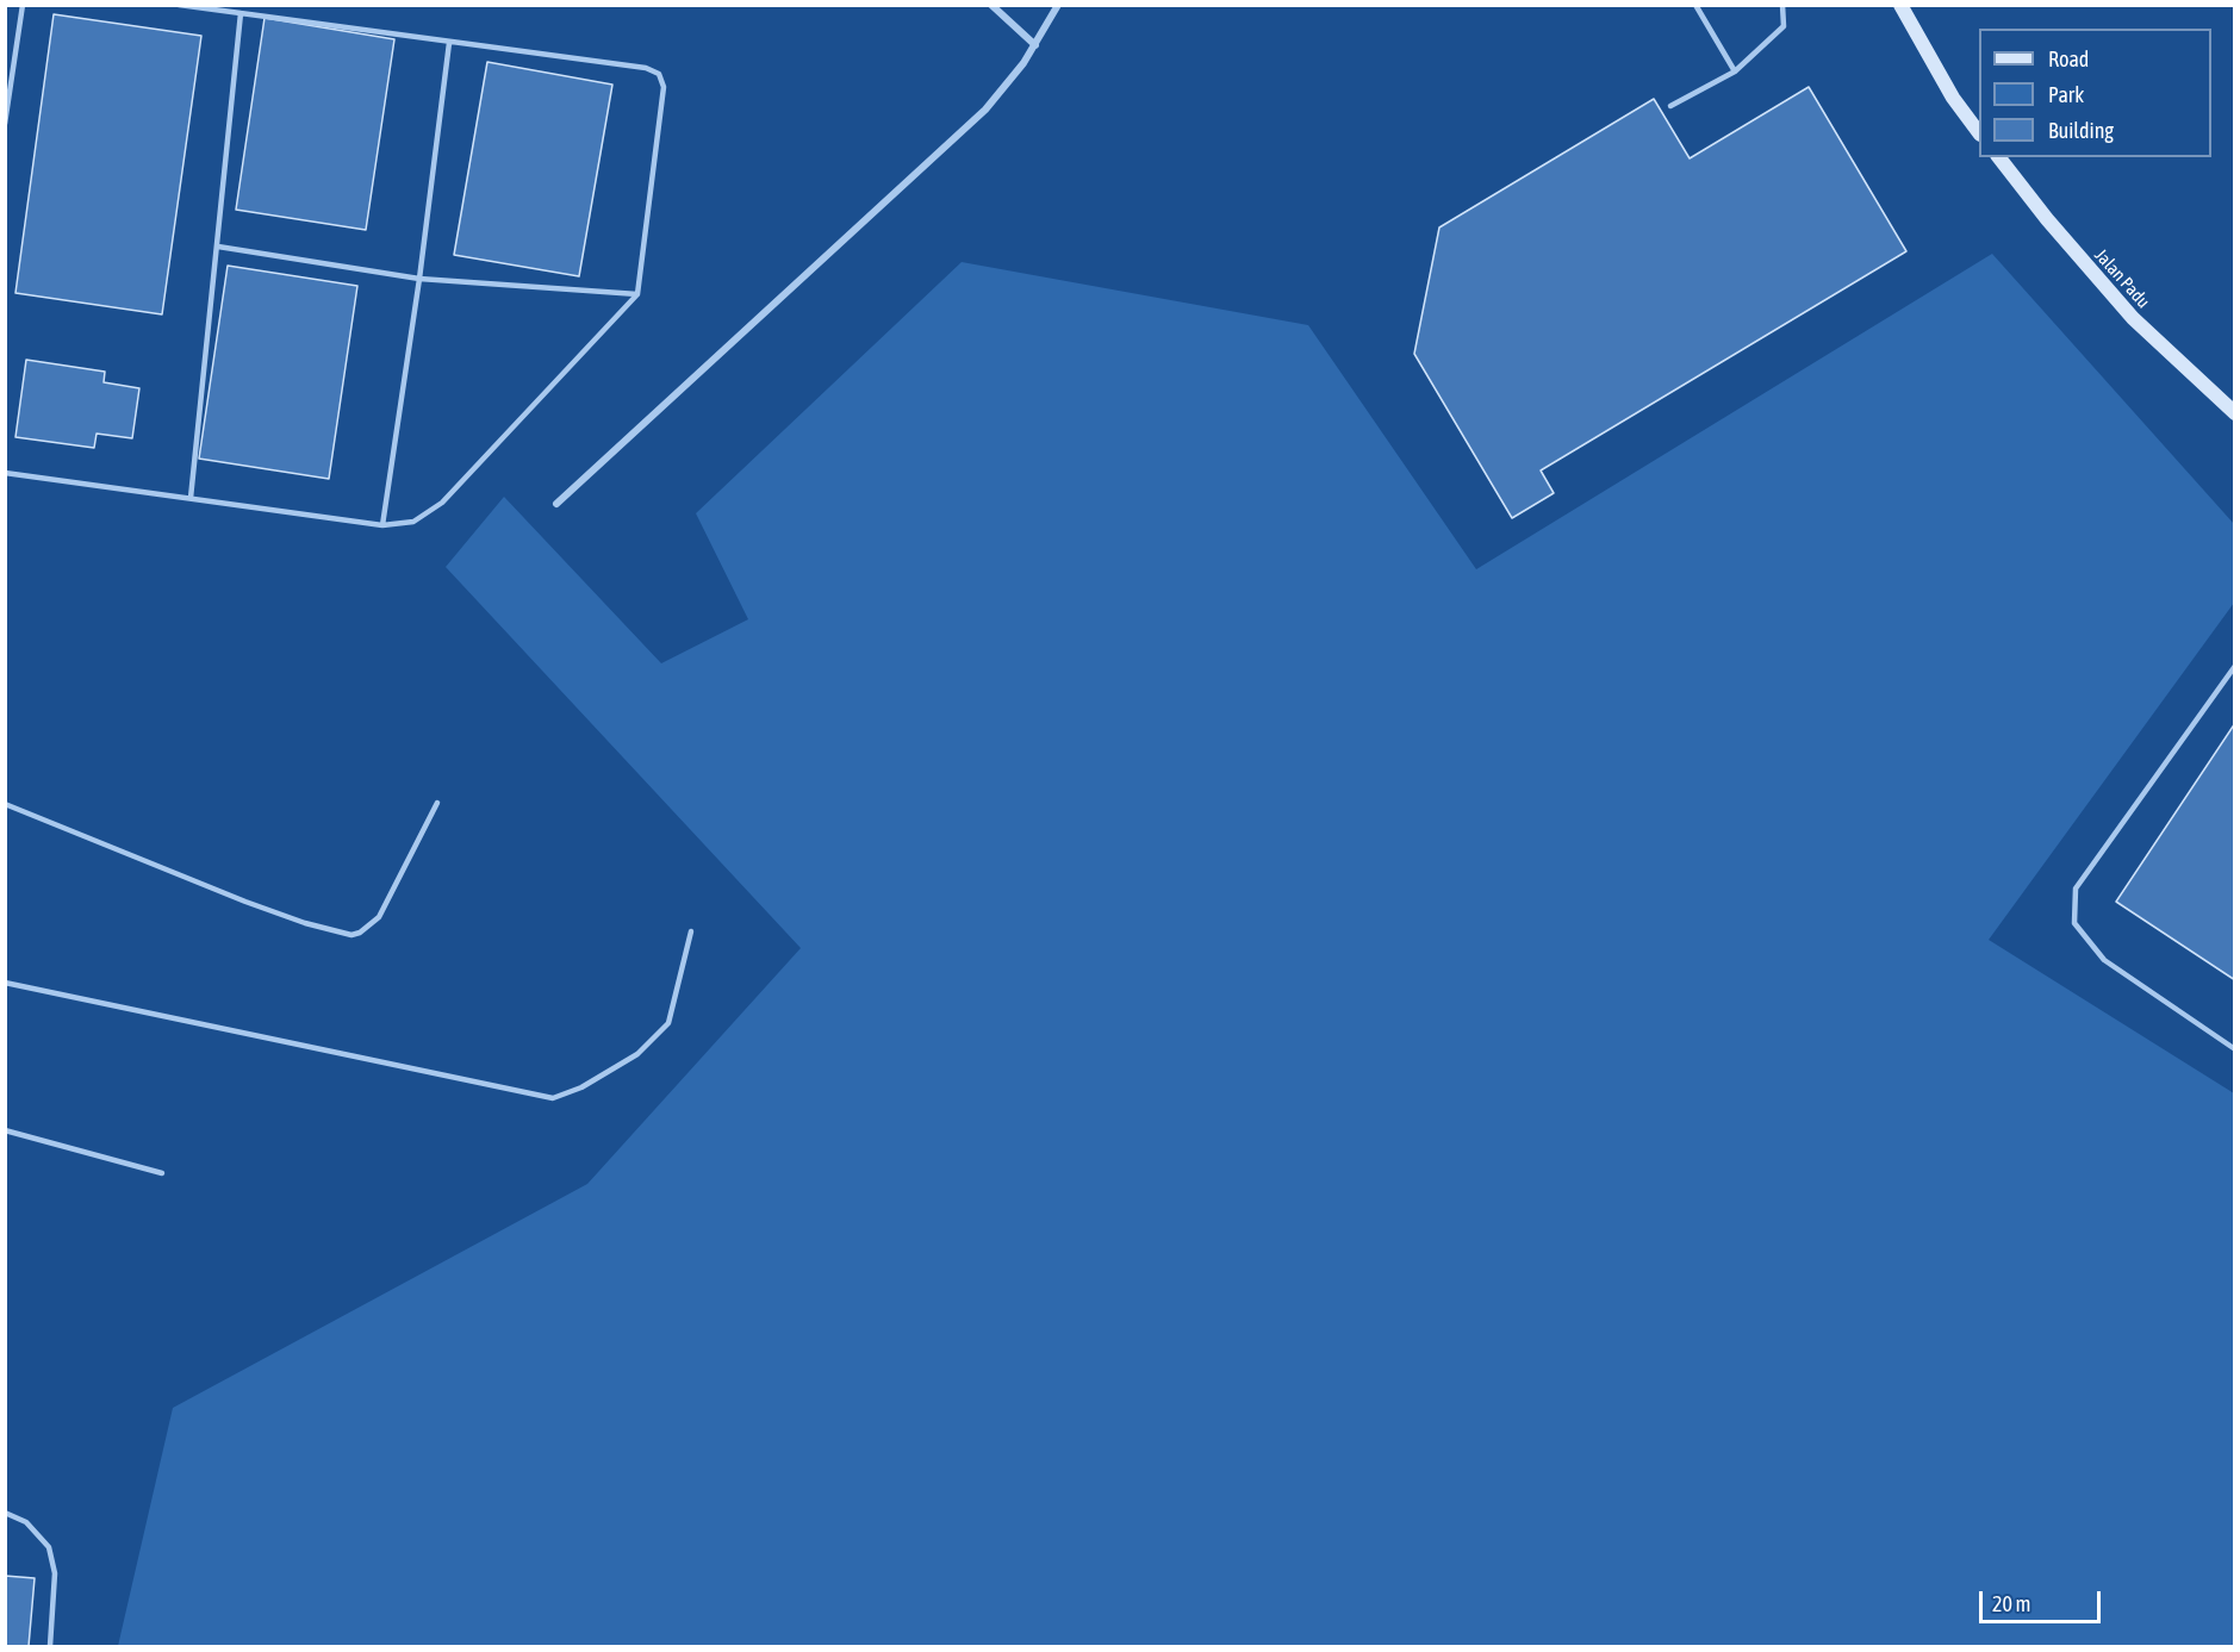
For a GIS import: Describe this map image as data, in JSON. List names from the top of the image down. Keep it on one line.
{"streets":{"street":["Jalan Padu"]},"legend":["Road","Park","Building"],"scale_bar":"20 m"}
